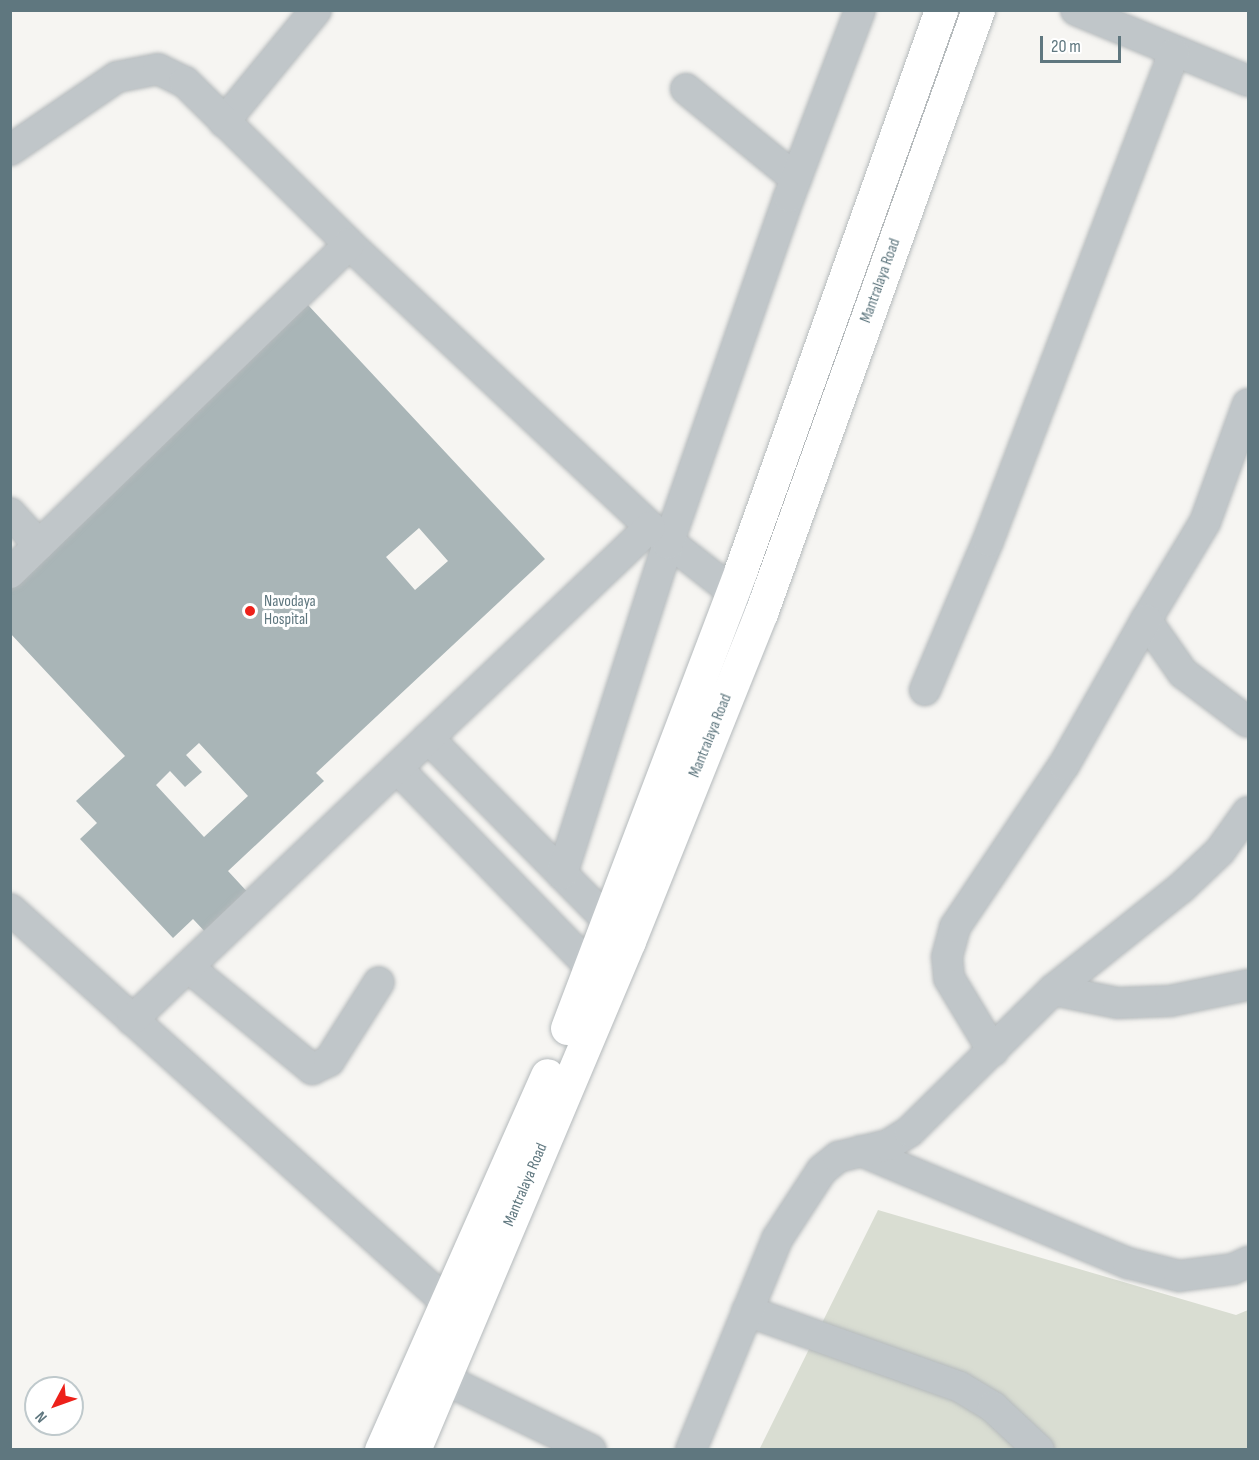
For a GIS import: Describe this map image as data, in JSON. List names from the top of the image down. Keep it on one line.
{"streets":{"highway":["Mantralaya Road"]},"places":["Navodaya Hospital"],"scale_bar":"20 m","north":"bottom left"}
